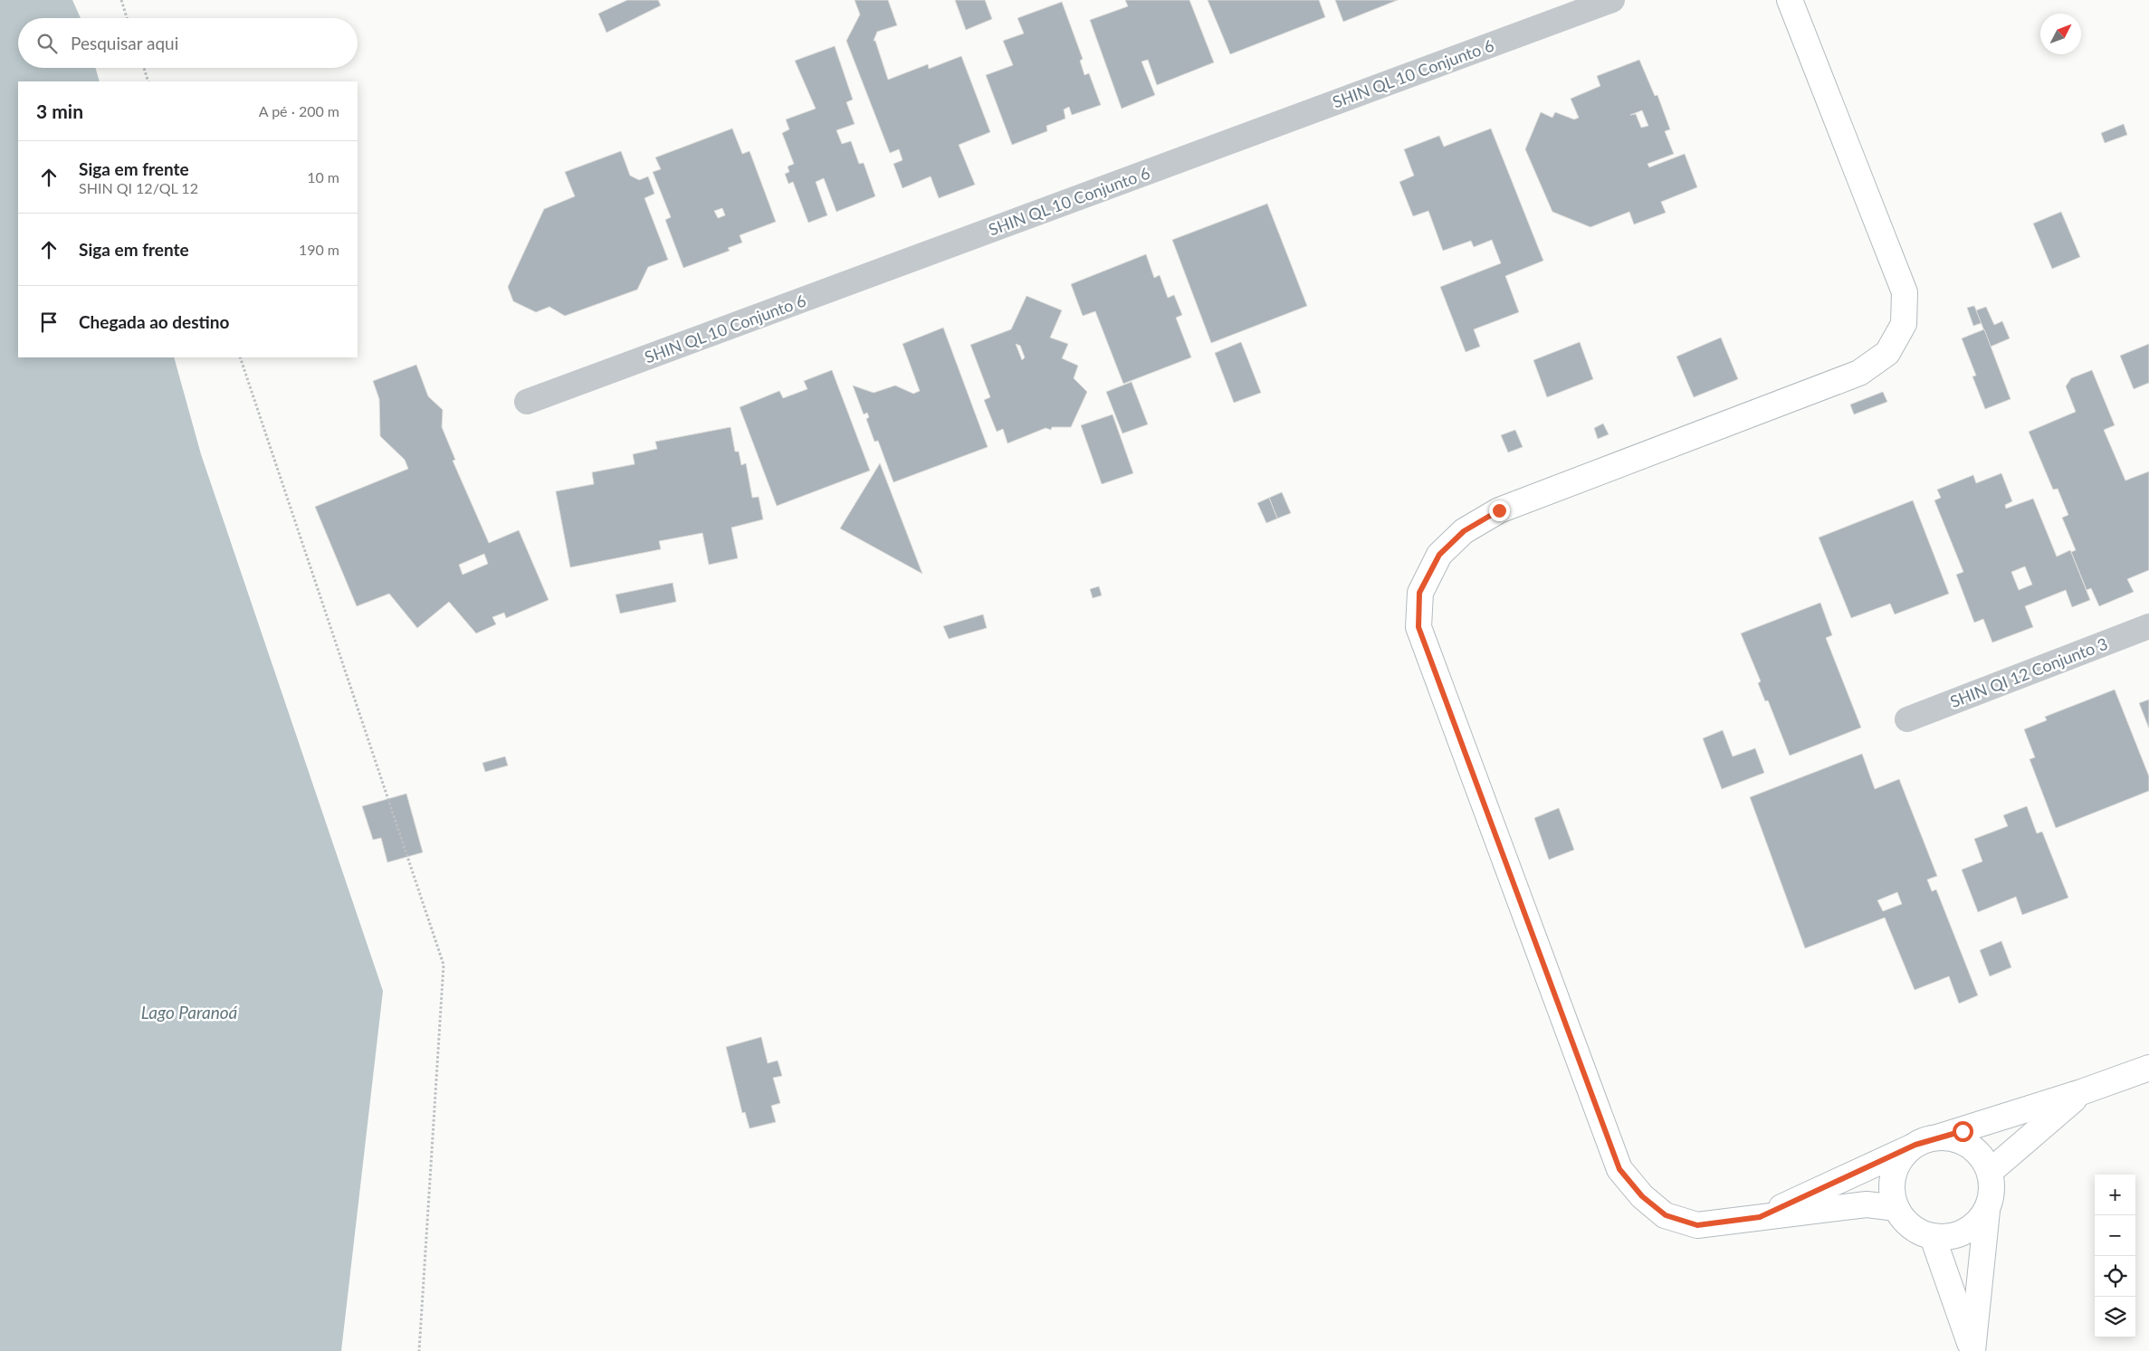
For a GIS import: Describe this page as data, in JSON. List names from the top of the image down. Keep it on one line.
{"streets":{"street":["SHIN QL 10 Conjunto 6","SHIN QI 12 Conjunto 3"]},"water":["Lago Paranoá"],"north":"top right","page":{"search":"Pesquisar aqui","heading":["3 min","A pé · 200 m"],"list":[["Siga em frente","SHIN QI 12/QL 12","10 m"],["Siga em frente","190 m"],"Chegada ao destino"],"map_buttons":["+","−"]}}
